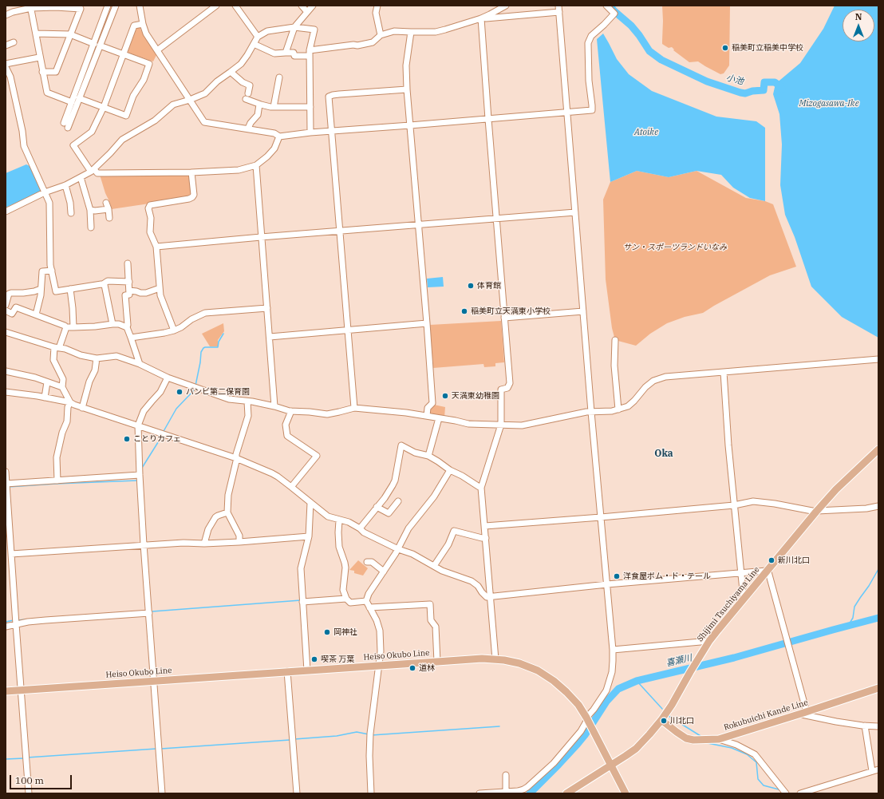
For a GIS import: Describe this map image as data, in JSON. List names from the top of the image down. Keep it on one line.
{"streets":{"main road":["Shijimi Tsuchiyama Line","Heiso Okubo Line","Rokubuichi Kande Line"]},"crossings":[["Shijimi Tsuchiyama Line","Heiso Okubo Line"],["Shijimi Tsuchiyama Line","Rokubuichi Kande Line"]],"districts":["Oka"],"water":["小池","Mizogasawa-Ike","Atoike","喜瀬川"],"parks":["サン・スポーツランドいなみ"],"places":["稲美町立稲美中学校","体育館","稲美町立天満東小学校","バンビ第二保育園","天満東幼稚園","ことりカフェ","新川北口","洋食屋ポム・ド・テール","岡神社","喫茶 万葉","道林","川北口"],"scale_bar":"100 m","north":"top"}
